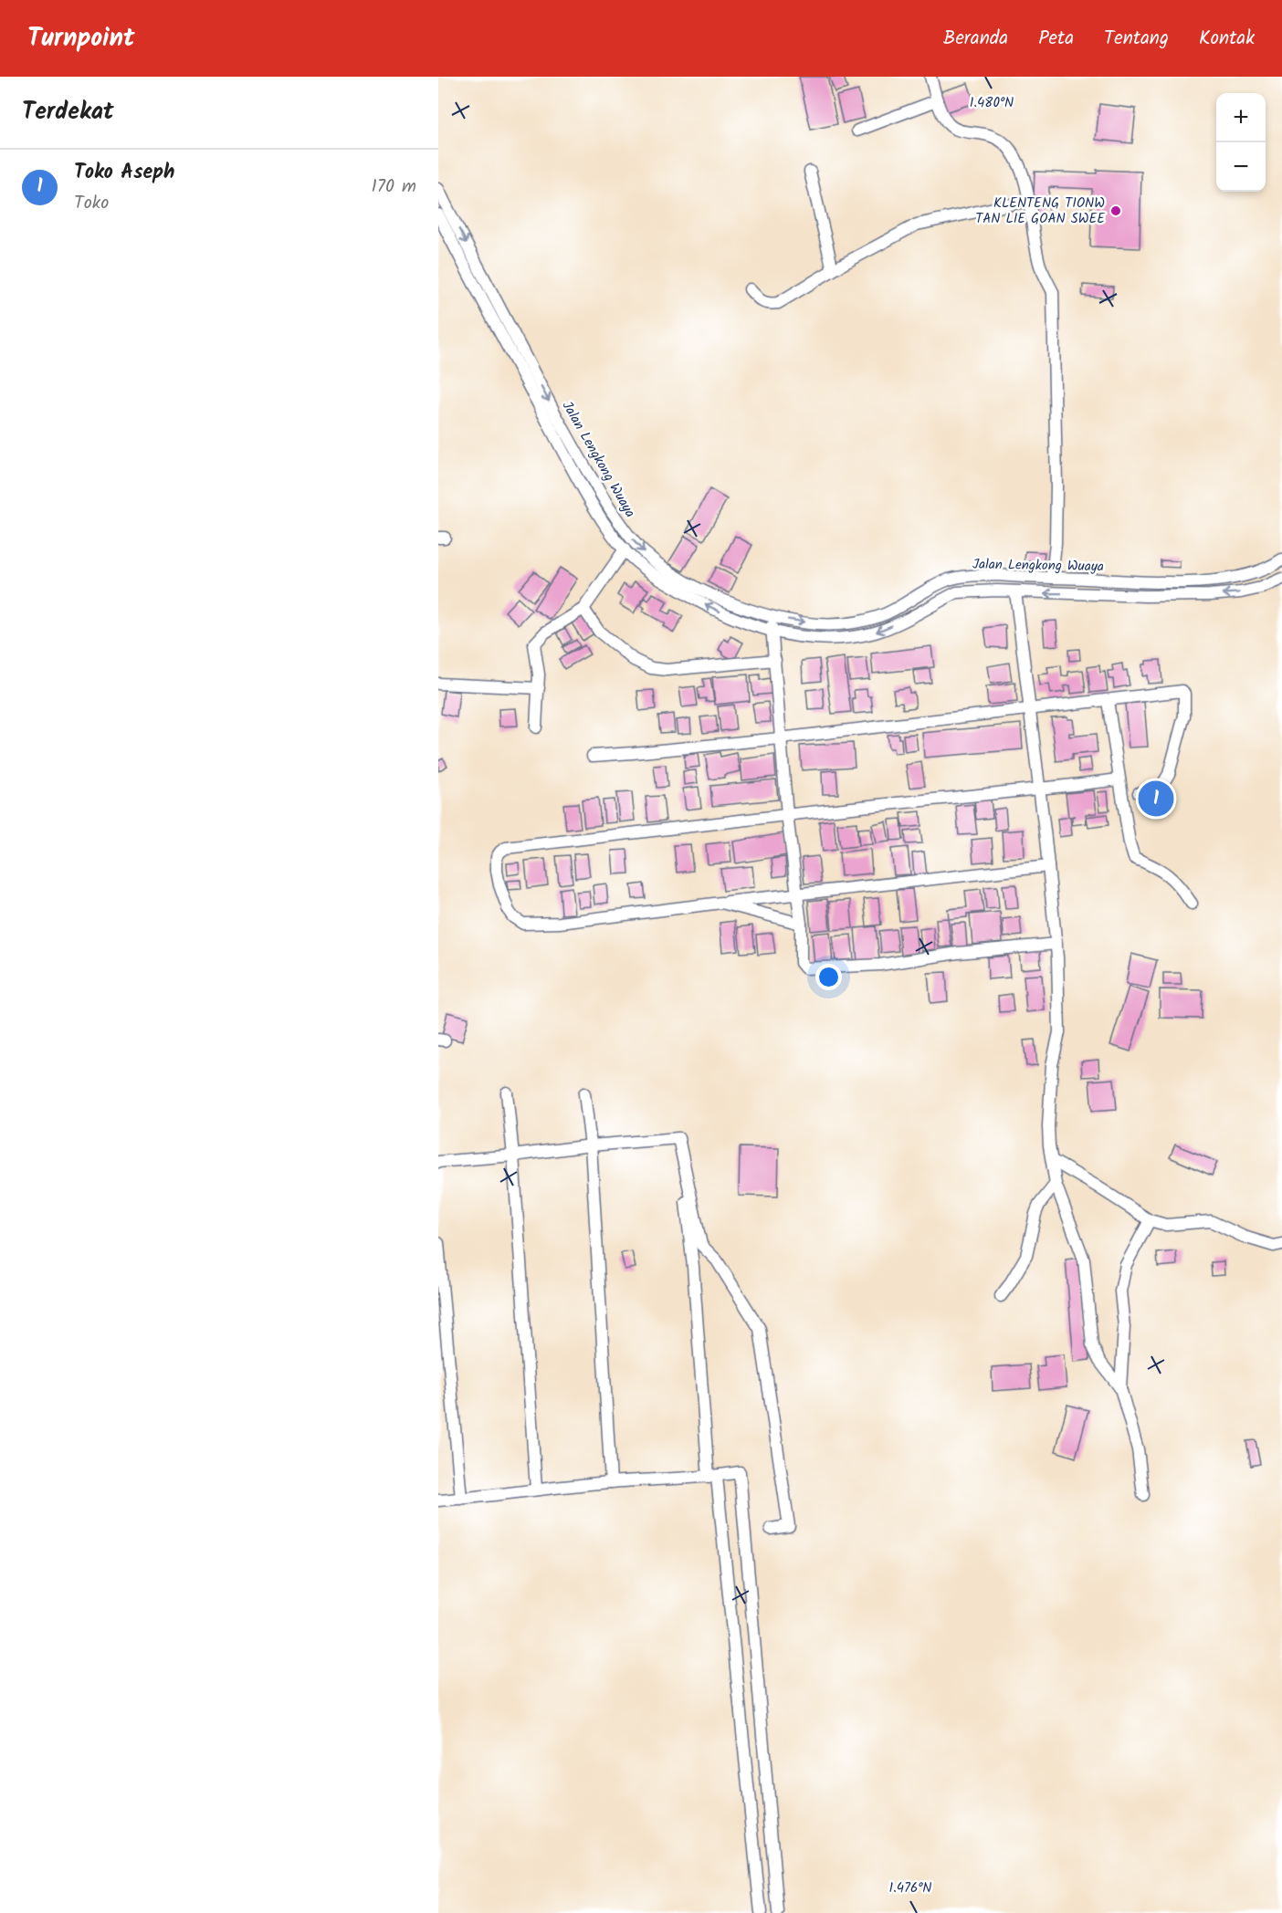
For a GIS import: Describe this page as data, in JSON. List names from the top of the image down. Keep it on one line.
{"streets":{"street":["Jalan Lengkong Wuaya"]},"places":["KLENTENG TIONW TAN LIE GOAN SWEE"],"page":{"header":"Turnpoint","nav":["Beranda","Peta","Tentang","Kontak"],"heading":"Terdekat","map_buttons":["+","−"],"list":[{"mark":"1","name":"Toko Aseph","note":"Toko","value":"170 m"}],"pins":"1"},"coordinates":["1.480°N","1.476°N"]}
